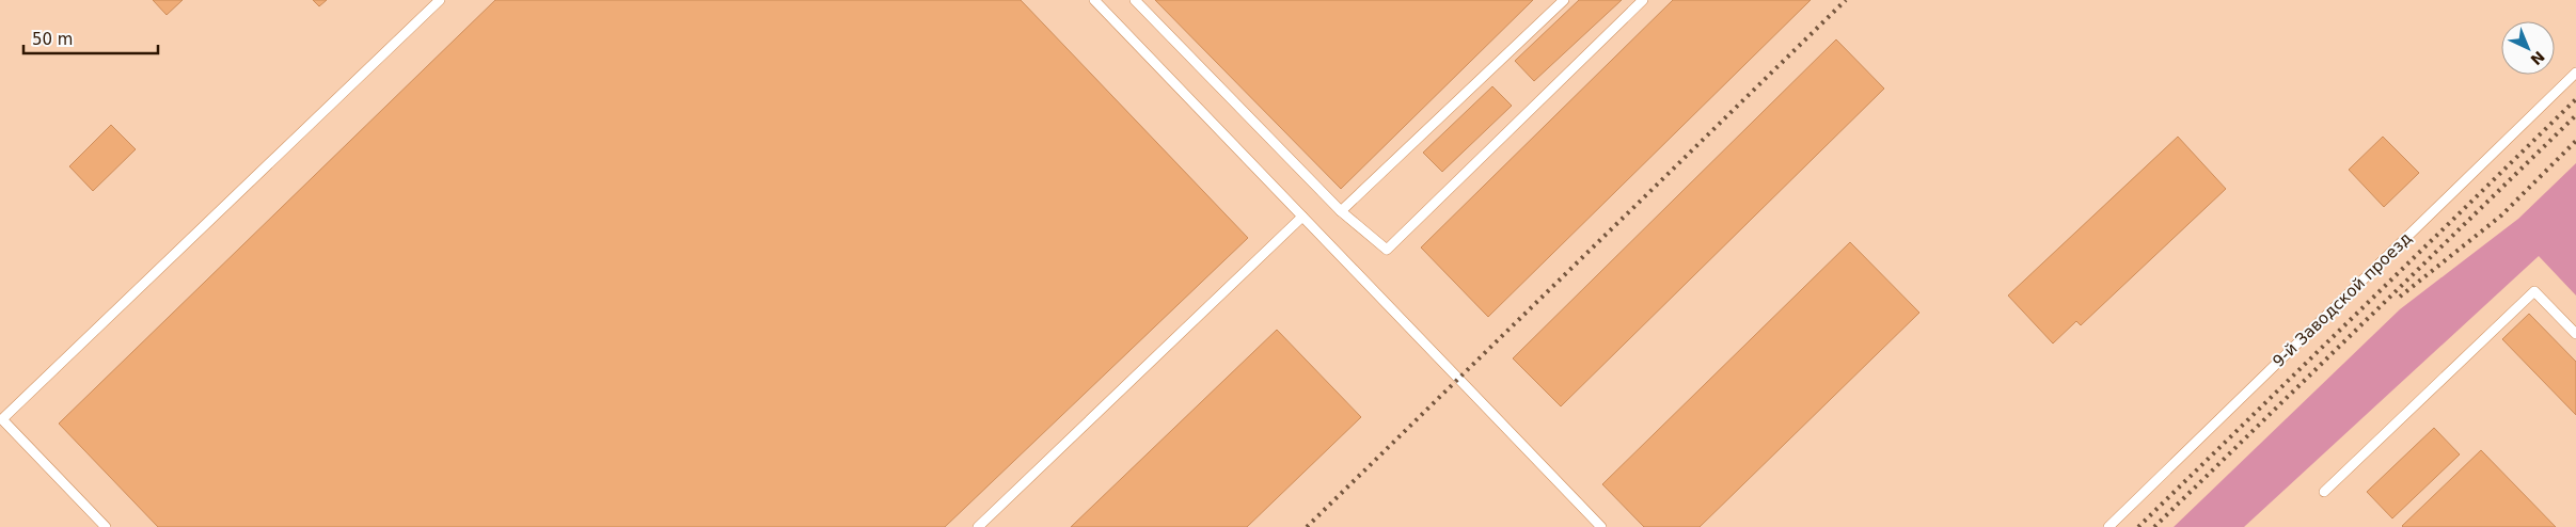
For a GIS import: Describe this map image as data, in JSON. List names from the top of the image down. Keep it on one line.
{"streets":{"lane":["9-й Заводской проезд"]},"scale_bar":"50 m","north":"bottom right"}
